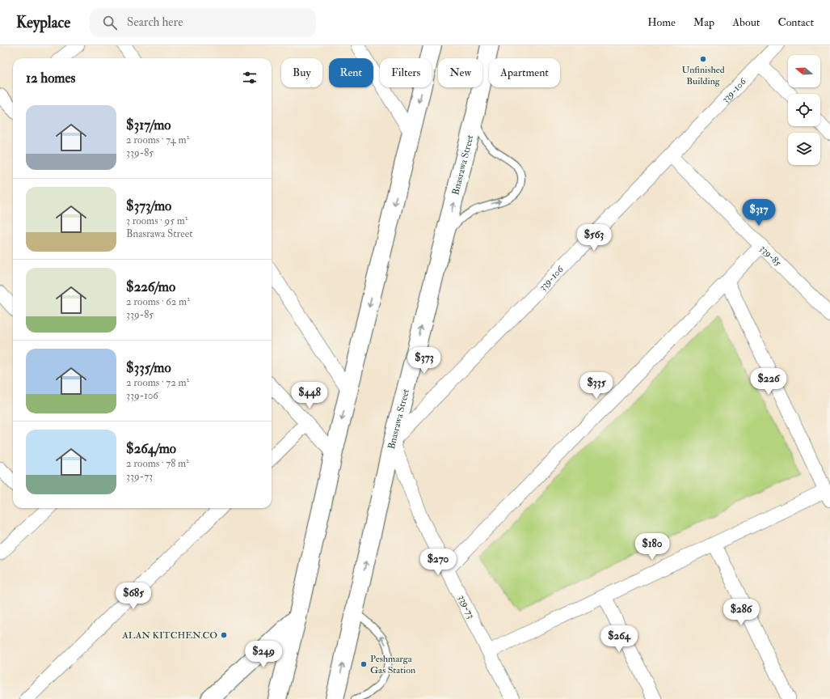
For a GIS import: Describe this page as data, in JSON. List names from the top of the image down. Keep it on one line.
{"streets":{"main road":["Bnasrawa Street"],"street":["339-106","339-85","339-73"]},"crossings":[["339-106","Bnasrawa Street"],["339-106","339-85"],["339-106","339-73"],["Bnasrawa Street","339-73"]],"places":["Unfinished Building","ALAN KITCHEN.CO","Peshmarga Gas Station"],"north":"left","page":{"header":"Keyplace","search":"Search here","nav":["Home","Map","About","Contact"],"chip":["Buy","Rent","Filters","New","Apartment"],"heading":"12 homes","list":[{"name":"$317/mo","note":"2 rooms · 74 m² · 339-85"},{"name":"$373/mo","note":"3 rooms · 95 m² · Bnasrawa Street"},{"name":"$226/mo","note":"2 rooms · 62 m² · 339-85"},{"name":"$335/mo","note":"2 rooms · 72 m² · 339-106"},{"name":"$264/mo","note":"2 rooms · 78 m² · 339-73"}],"price":["$317","$563","$373","$226","$335","$448","$180","$270","$685","$286","$264","$249"]}}
